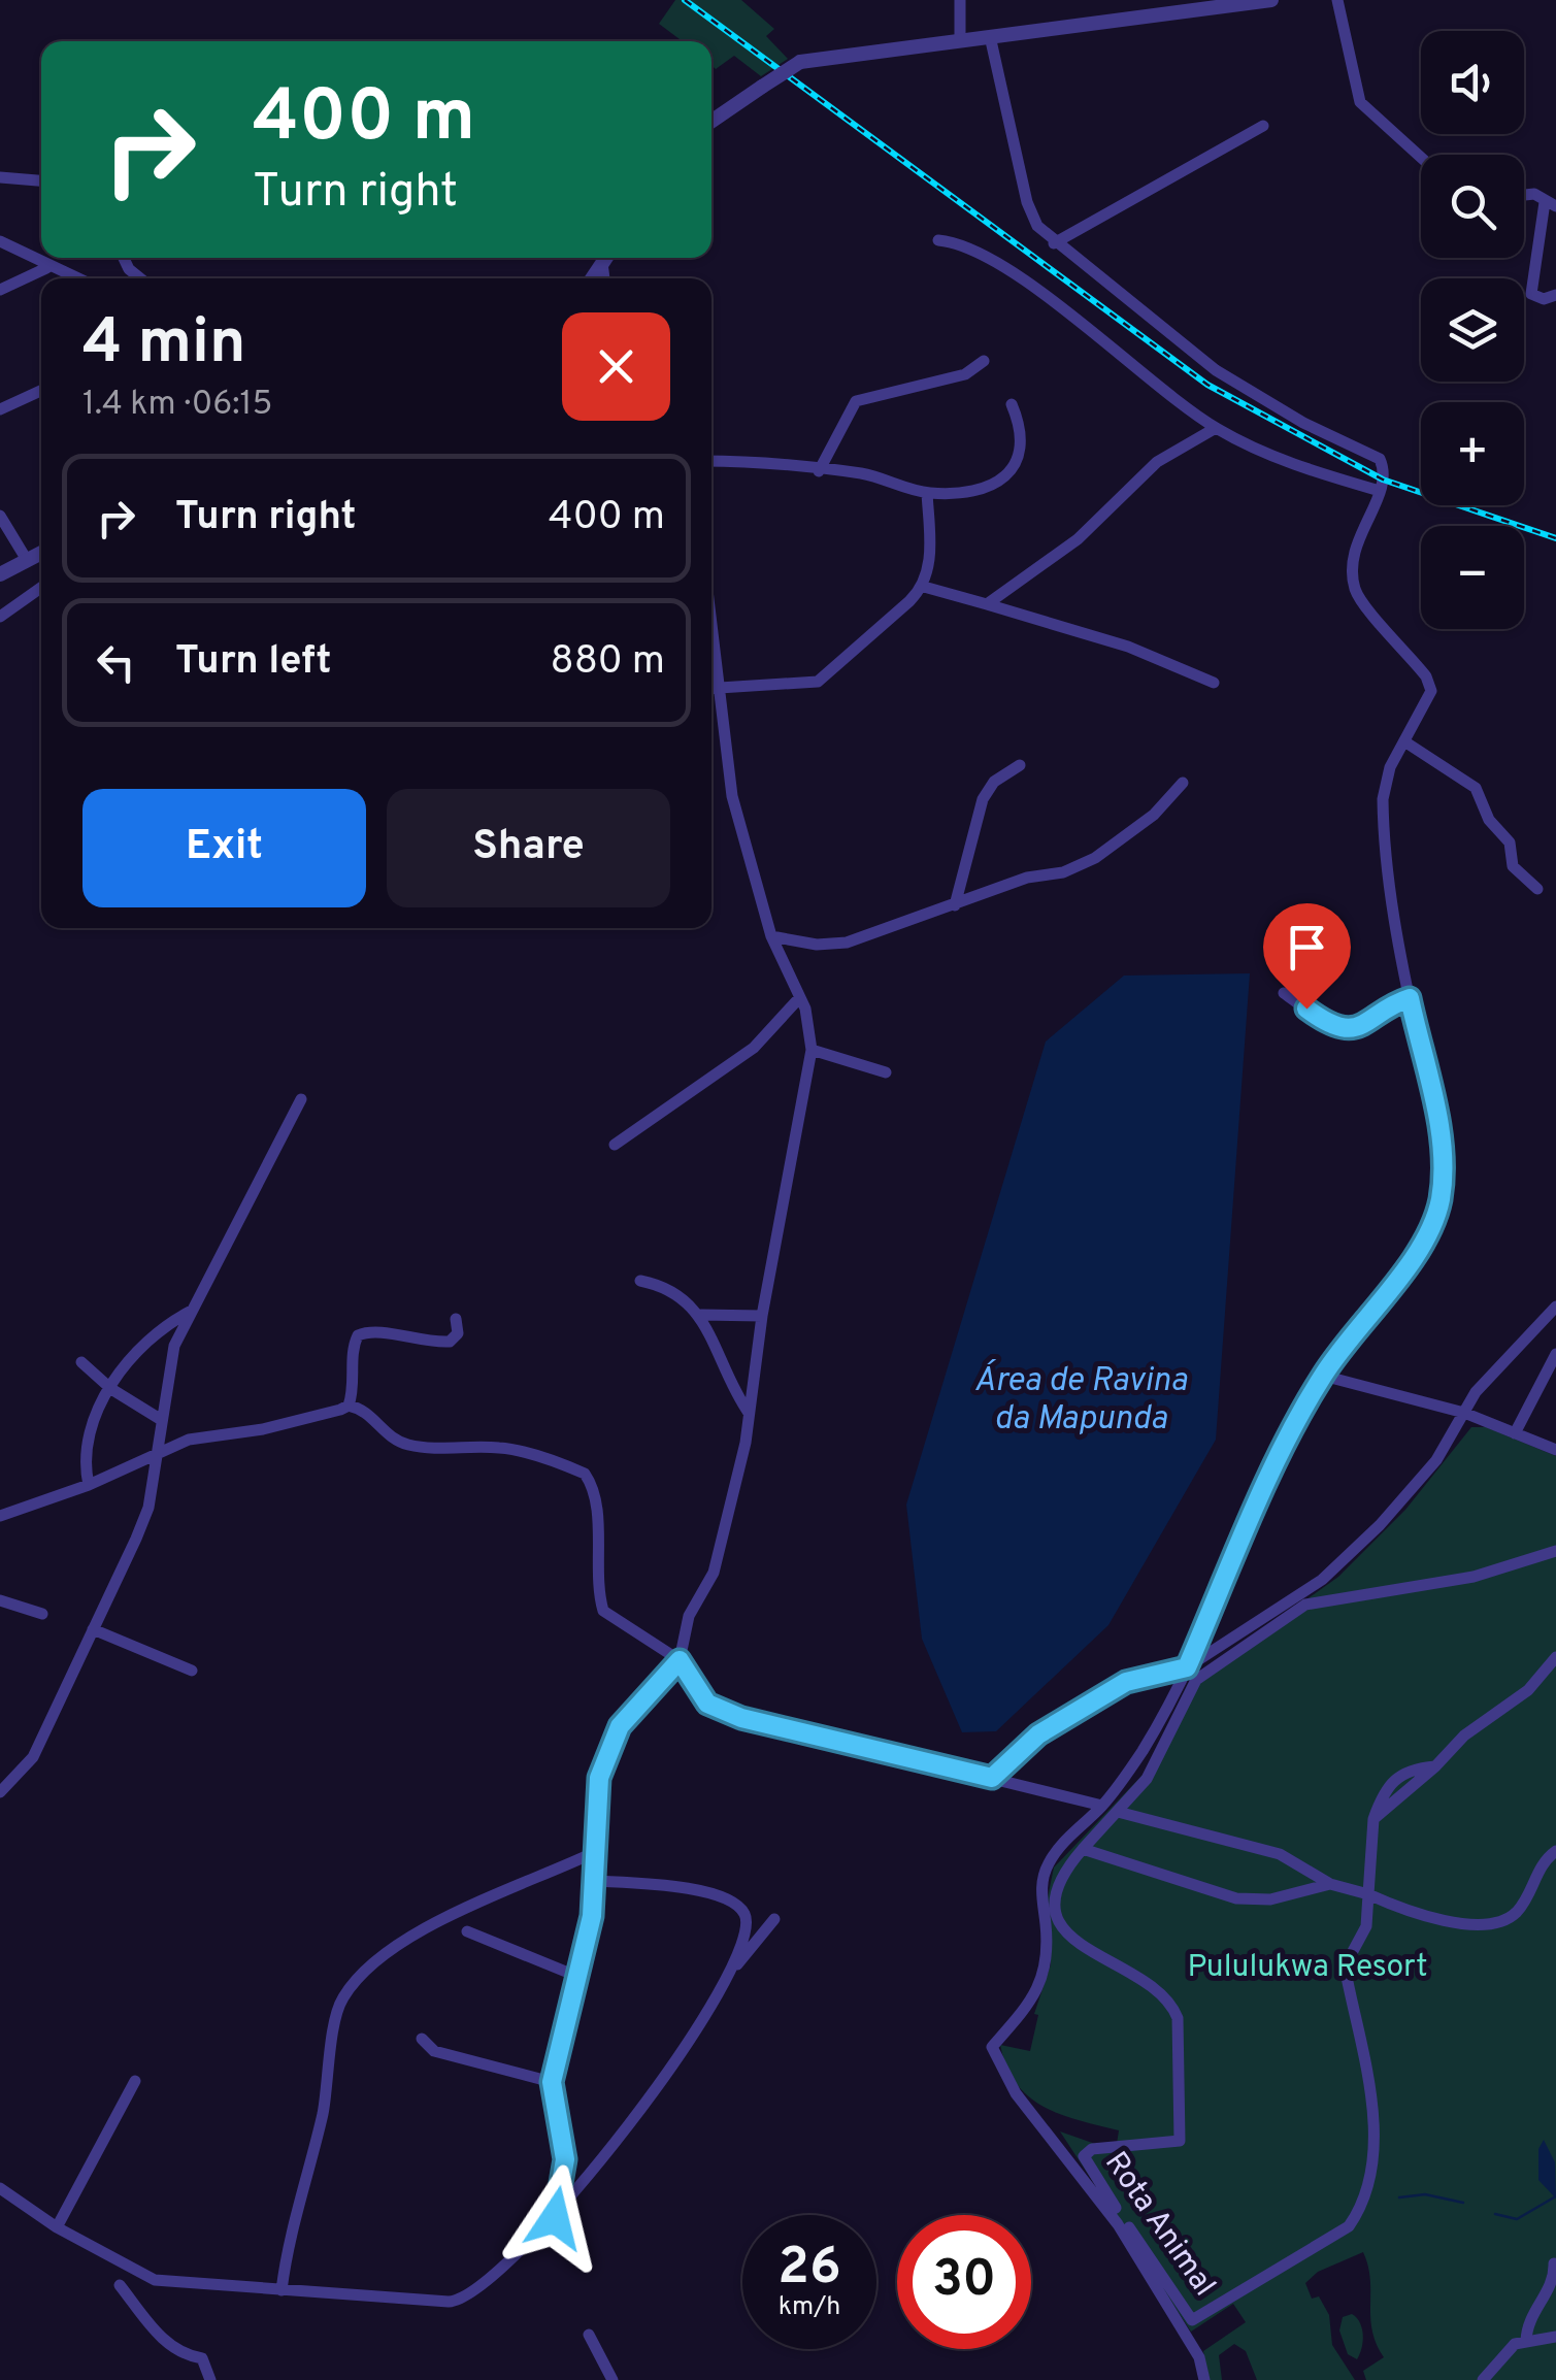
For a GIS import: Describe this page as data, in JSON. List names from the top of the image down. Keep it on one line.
{"streets":{"street":["Rota Animal"]},"water":["Área de Ravina da Mapunda"],"parks":["Pululukwa Resort"],"page":{"map_buttons":["+","−"],"turn":["400 m","Turn right"],"heading":["4 min","1.4 km · 06:15"],"list":[{"name":"Turn right","value":"400 m"},{"name":"Turn left","value":"880 m"}],"buttons":["Exit","Share"],"speed":"26 km/h","limit":"30"}}
